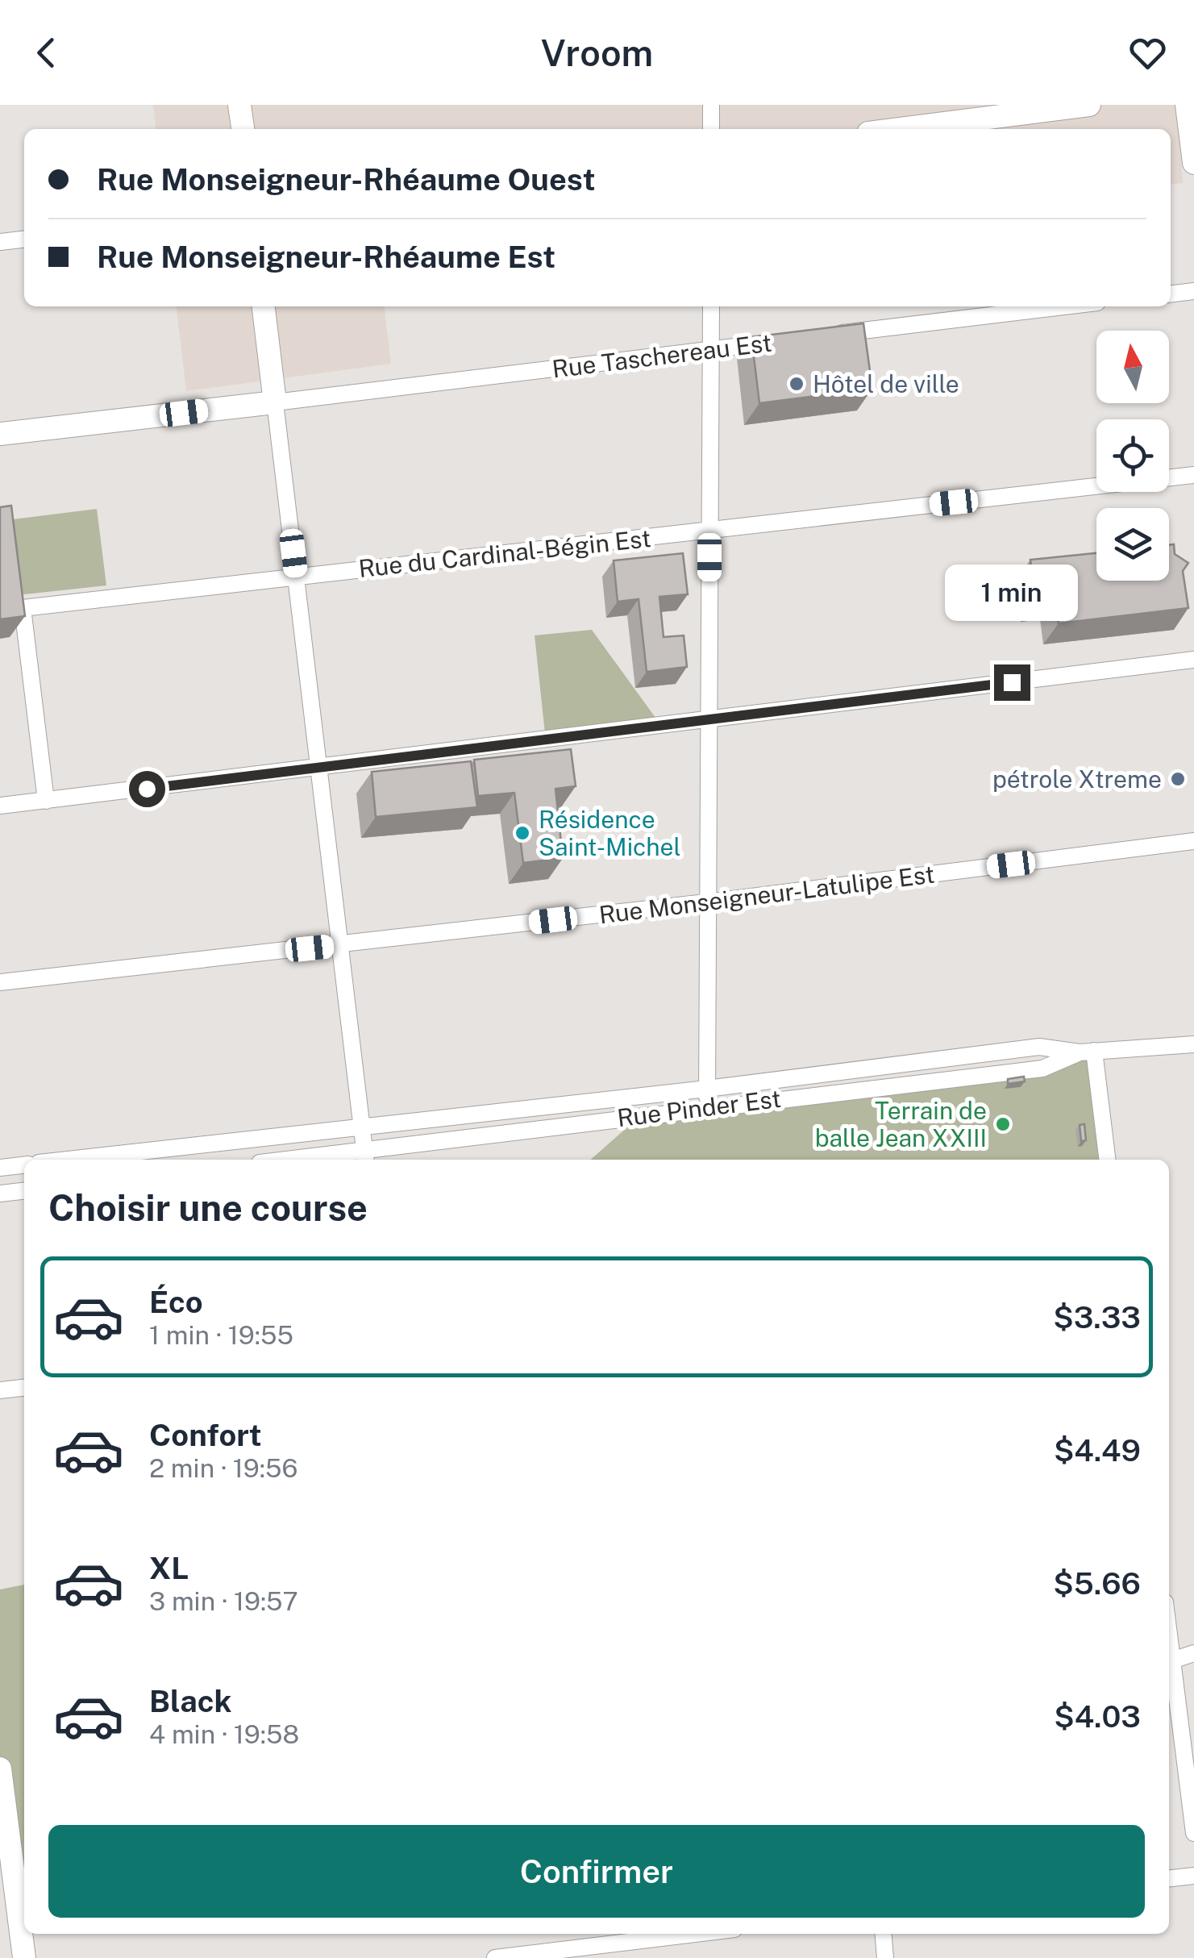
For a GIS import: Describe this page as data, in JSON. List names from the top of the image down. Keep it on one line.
{"streets":{"street":["Rue Taschereau Est","Rue du Cardinal-Bégin Est","Rue Monseigneur-Latulipe Est","Rue Pinder Est"]},"places":["Hôtel de ville","pétrole Xtreme","Résidence Saint-Michel","Terrain de balle Jean XXIII"],"north":"top","page":{"header":"Vroom","banner":["Rue Monseigneur-Rhéaume Ouest","Rue Monseigneur-Rhéaume Est"],"bubble":"1 min","heading":"Choisir une course","list":[{"name":"Éco","note":"1 min · 19:55","value":"$3.33"},{"name":"Confort","note":"2 min · 19:56","value":"$4.49"},{"name":"XL","note":"3 min · 19:57","value":"$5.66"},{"name":"Black","note":"4 min · 19:58","value":"$4.03"}],"buttons":"Confirmer"}}
